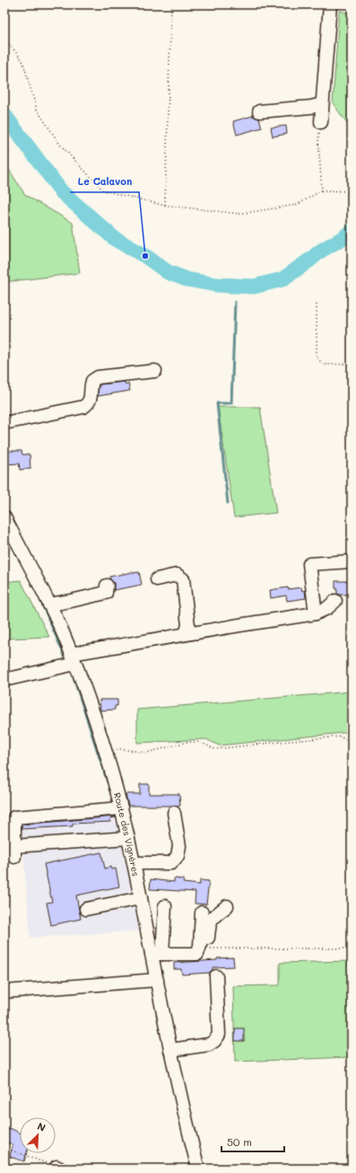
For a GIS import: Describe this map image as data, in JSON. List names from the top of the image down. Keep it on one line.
{"streets":{"street":["Route des Vignères"]},"places":["Le Calavon"],"scale_bar":"50 m","north":"top right"}
